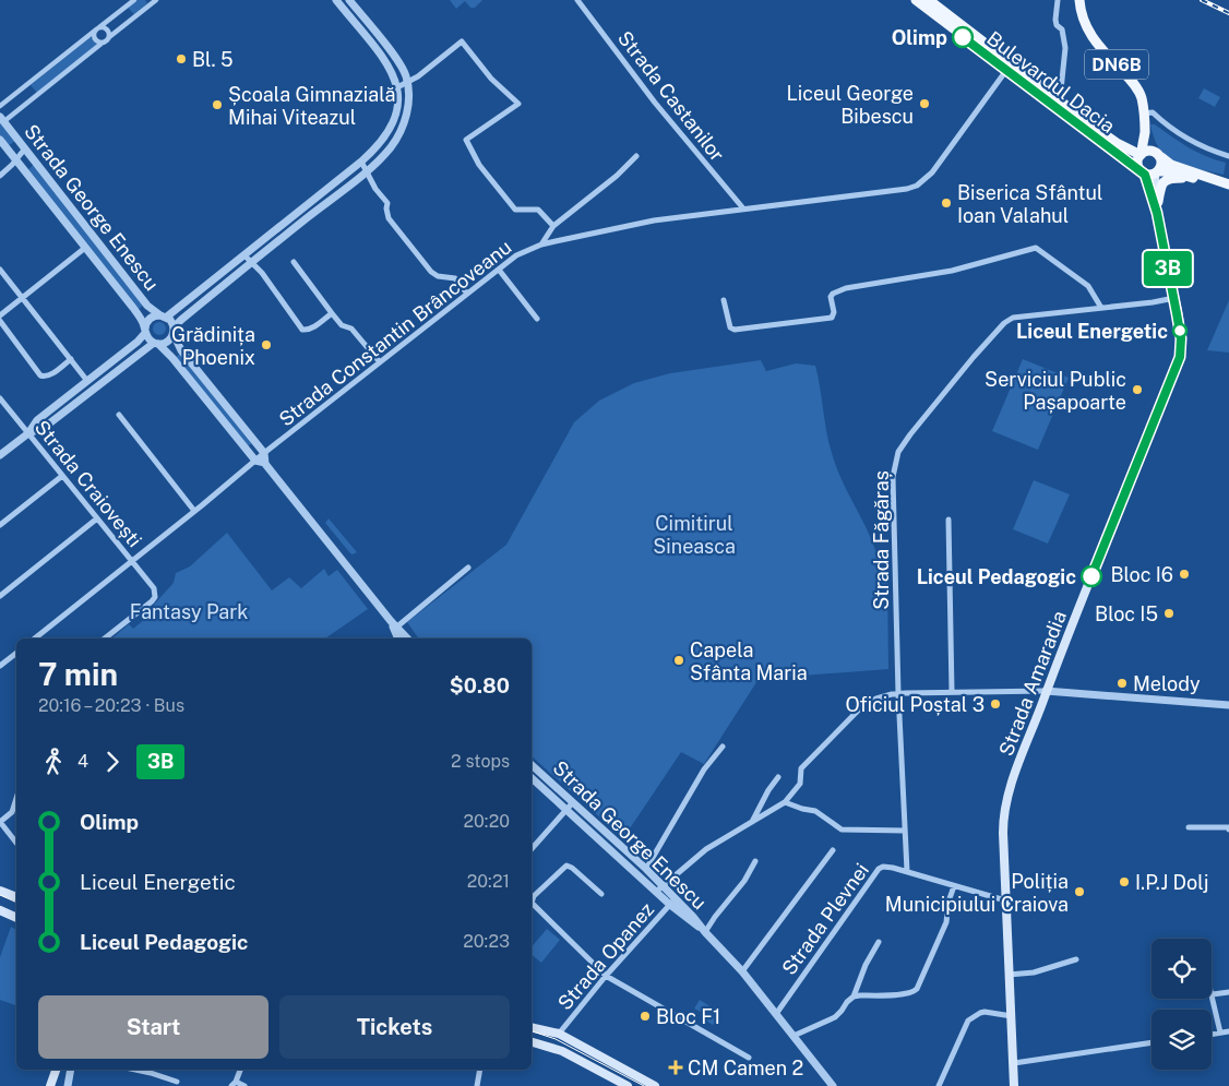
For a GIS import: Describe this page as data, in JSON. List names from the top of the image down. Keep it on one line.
{"streets":{"main road":["DN6B","Bulevardul Dacia","Strada Amaradia"],"street":["Strada Castanilor","Strada George Enescu","Strada Constantin Brâncoveanu","Strada Craiovești","Strada Făgăraș","Strada Plevnei","Strada Opanez"]},"crossings":[["DN6B","Bulevardul Dacia"],["Bulevardul Dacia","Strada Constantin Brâncoveanu"],["Bulevardul Dacia","Strada Amaradia"],["Strada Castanilor","Strada Constantin Brâncoveanu"],["Strada George Enescu","Strada Plevnei"],["Strada George Enescu","Strada Opanez"],["Strada Constantin Brâncoveanu","Strada Craiovești"],["Strada Făgăraș","Strada Amaradia"],["Strada Făgăraș","Strada Plevnei"],["Strada Făgăraș","Strada Opanez"],["Strada Amaradia","Strada Plevnei"],["Strada Amaradia","Strada Opanez"]],"parks":["Cimitirul Sineasca","Fantasy Park"],"places":{"other":["Olimp","Bl. 5","Liceul George Bibescu","Școala Gimnazială Mihai Viteazul","Biserica Sfântul Ioan Valahul","Liceul Energetic","Grădinița Phoenix","Serviciul Public Pașapoarte","Bloc I6","Liceul Pedagogic","Bloc I5","Capela Sfânta Maria","Melody","Oficiul Poștal 3","I.P.J Dolj","Poliția Municipiului Craiova","Bloc F1"],"health":["CM Camen 2"]},"lines":["bus line 3B"],"page":{"on_map":"3B","heading":["7 min","20:16 – 20:23 · Bus","$0.80"],"legs":["4","3B","2 stops"],"list":[{"name":"Olimp","value":"20:20"},{"name":"Liceul Energetic","value":"20:21"},{"name":"Liceul Pedagogic","value":"20:23"}],"buttons":["Start","Tickets"]}}
